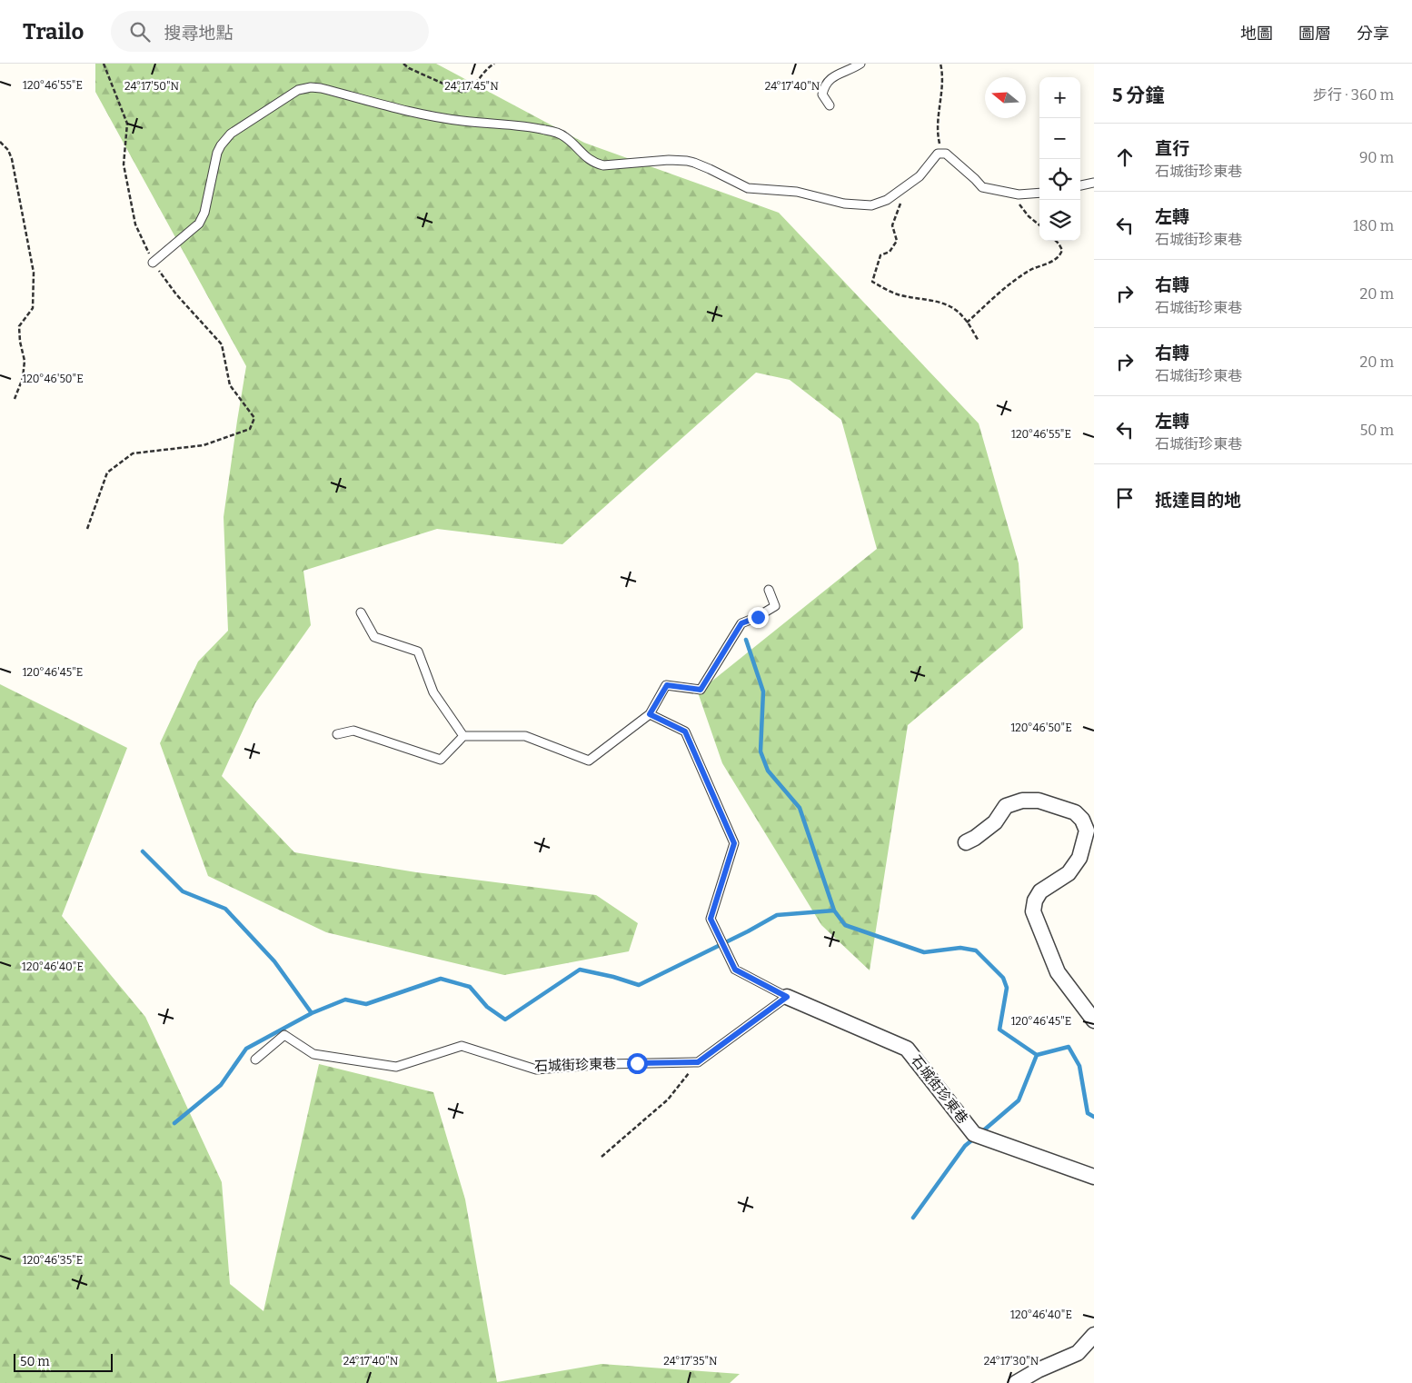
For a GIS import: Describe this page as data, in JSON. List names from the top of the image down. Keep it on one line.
{"streets":{"street":["石城街珍東巷"]},"scale_bar":"50 m","north":"left","page":{"header":"Trailo","search":"搜尋地點","nav":["地圖","圖層","分享"],"heading":["5 分鐘","步行 · 360 m"],"map_buttons":["+","−"],"list":[["直行","石城街珍東巷","90 m"],["左轉","石城街珍東巷","180 m"],["右轉","石城街珍東巷","20 m"],["右轉","石城街珍東巷","20 m"],["左轉","石城街珍東巷","50 m"],"抵達目的地"],"scale":"50 m"},"coordinates":["120°46'55\"E","24°17'50\"N","24°17'45\"N","24°17'40\"N","120°46'50\"E","120°46'45\"E","120°46'40\"E","120°46'35\"E","24°17'35\"N","24°17'30\"N"]}
